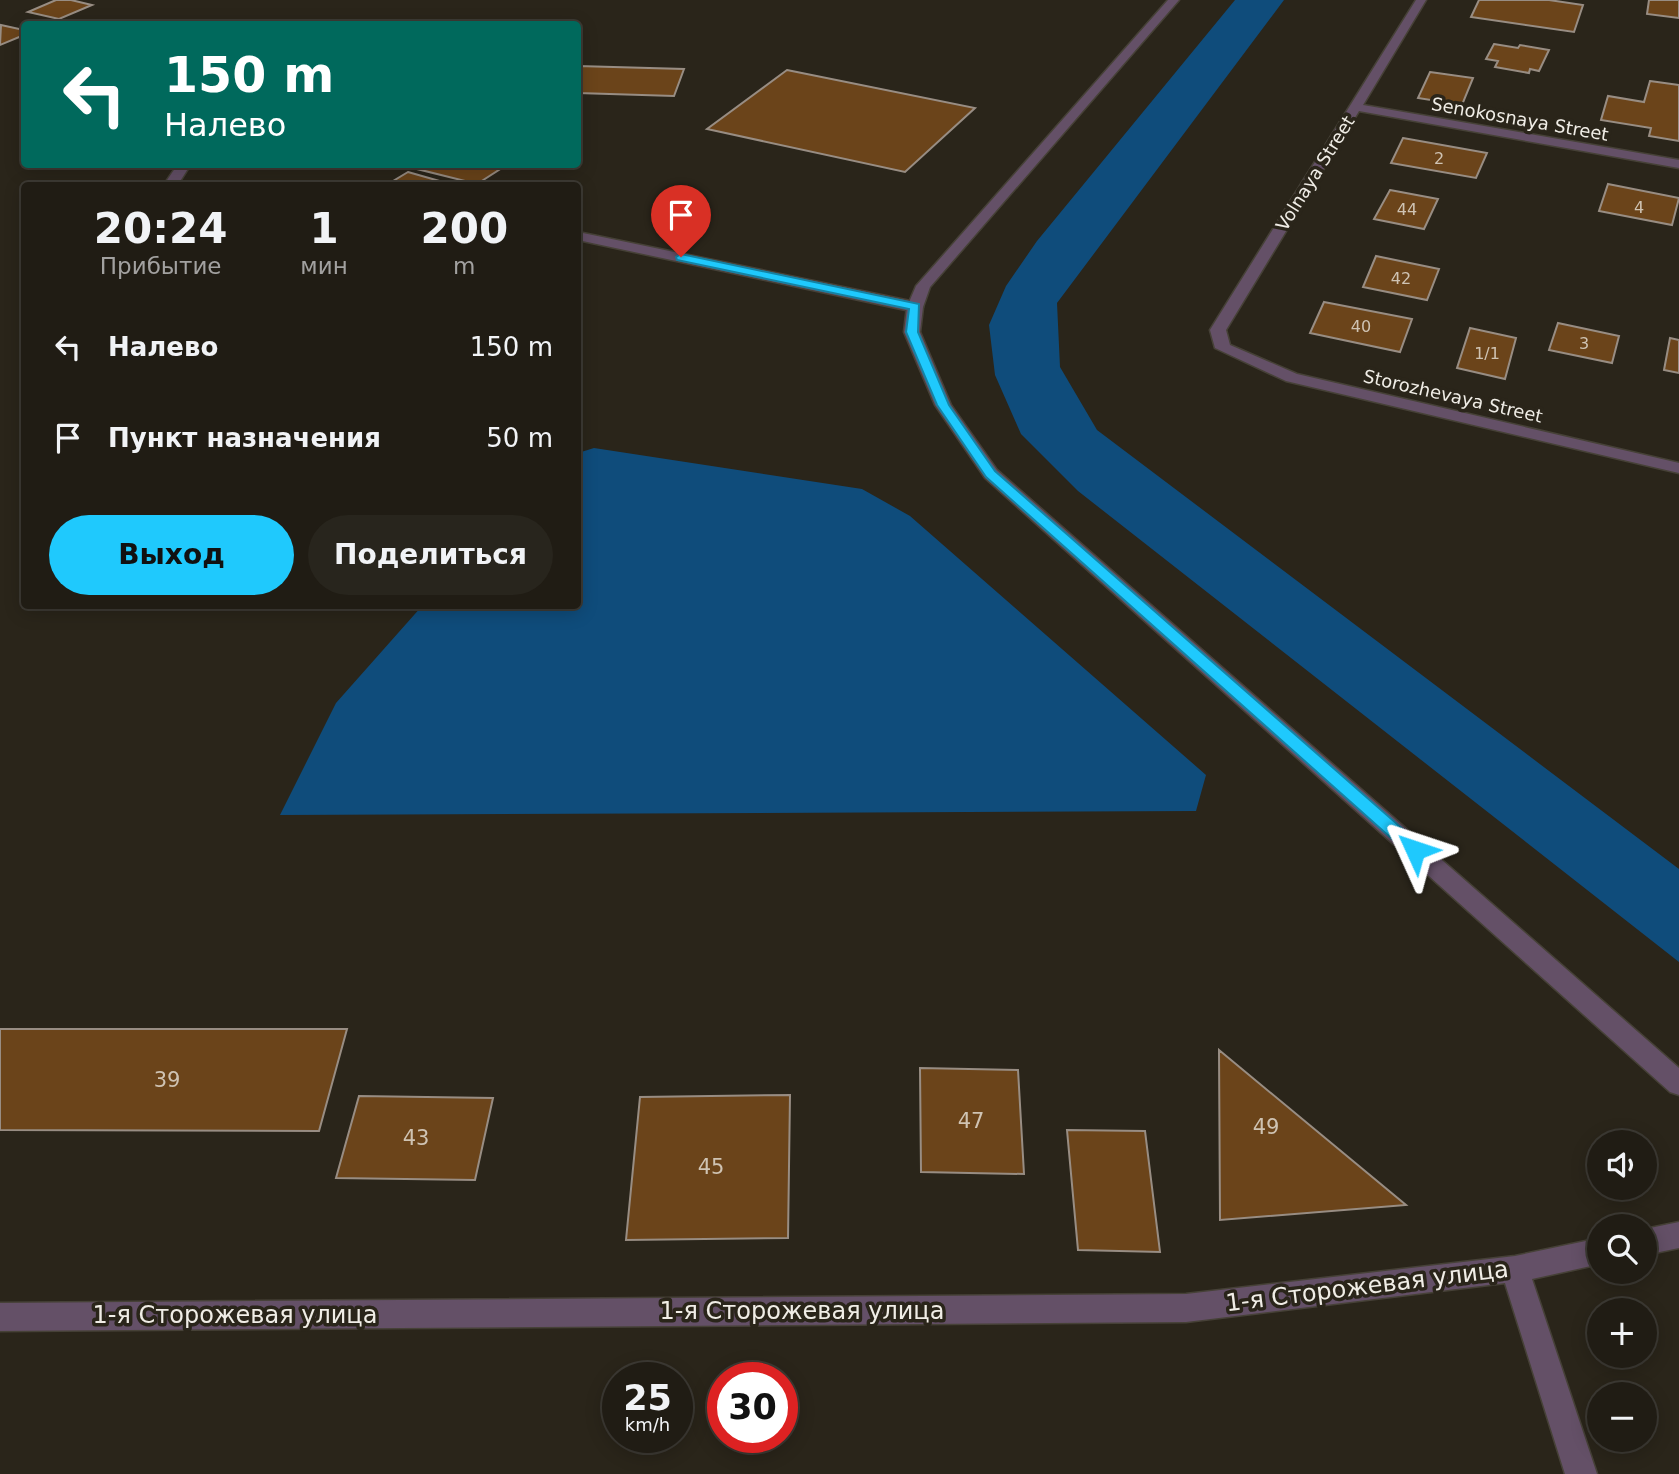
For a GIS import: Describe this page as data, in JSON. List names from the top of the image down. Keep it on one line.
{"streets":{"street":["Senokosnaya Street","Volnaya Street","Storozhevaya Street","1-я Сторожевая улица"]},"crossings":[["Senokosnaya Street","Volnaya Street"],["Volnaya Street","Storozhevaya Street"]],"house_numbers":["2","4","44","42","40","3","1/1","39","47","49","43","45"],"page":{"turn":["150 m","Налево"],"eta":["20:24","Прибытие","1","мин","200","m"],"list":[{"name":"Налево","value":"150 m"},{"name":"Пункт назначения","value":"50 m"}],"buttons":["Выход","Поделиться"],"map_buttons":["+","−"],"speed":"25 km/h","limit":"30"}}
